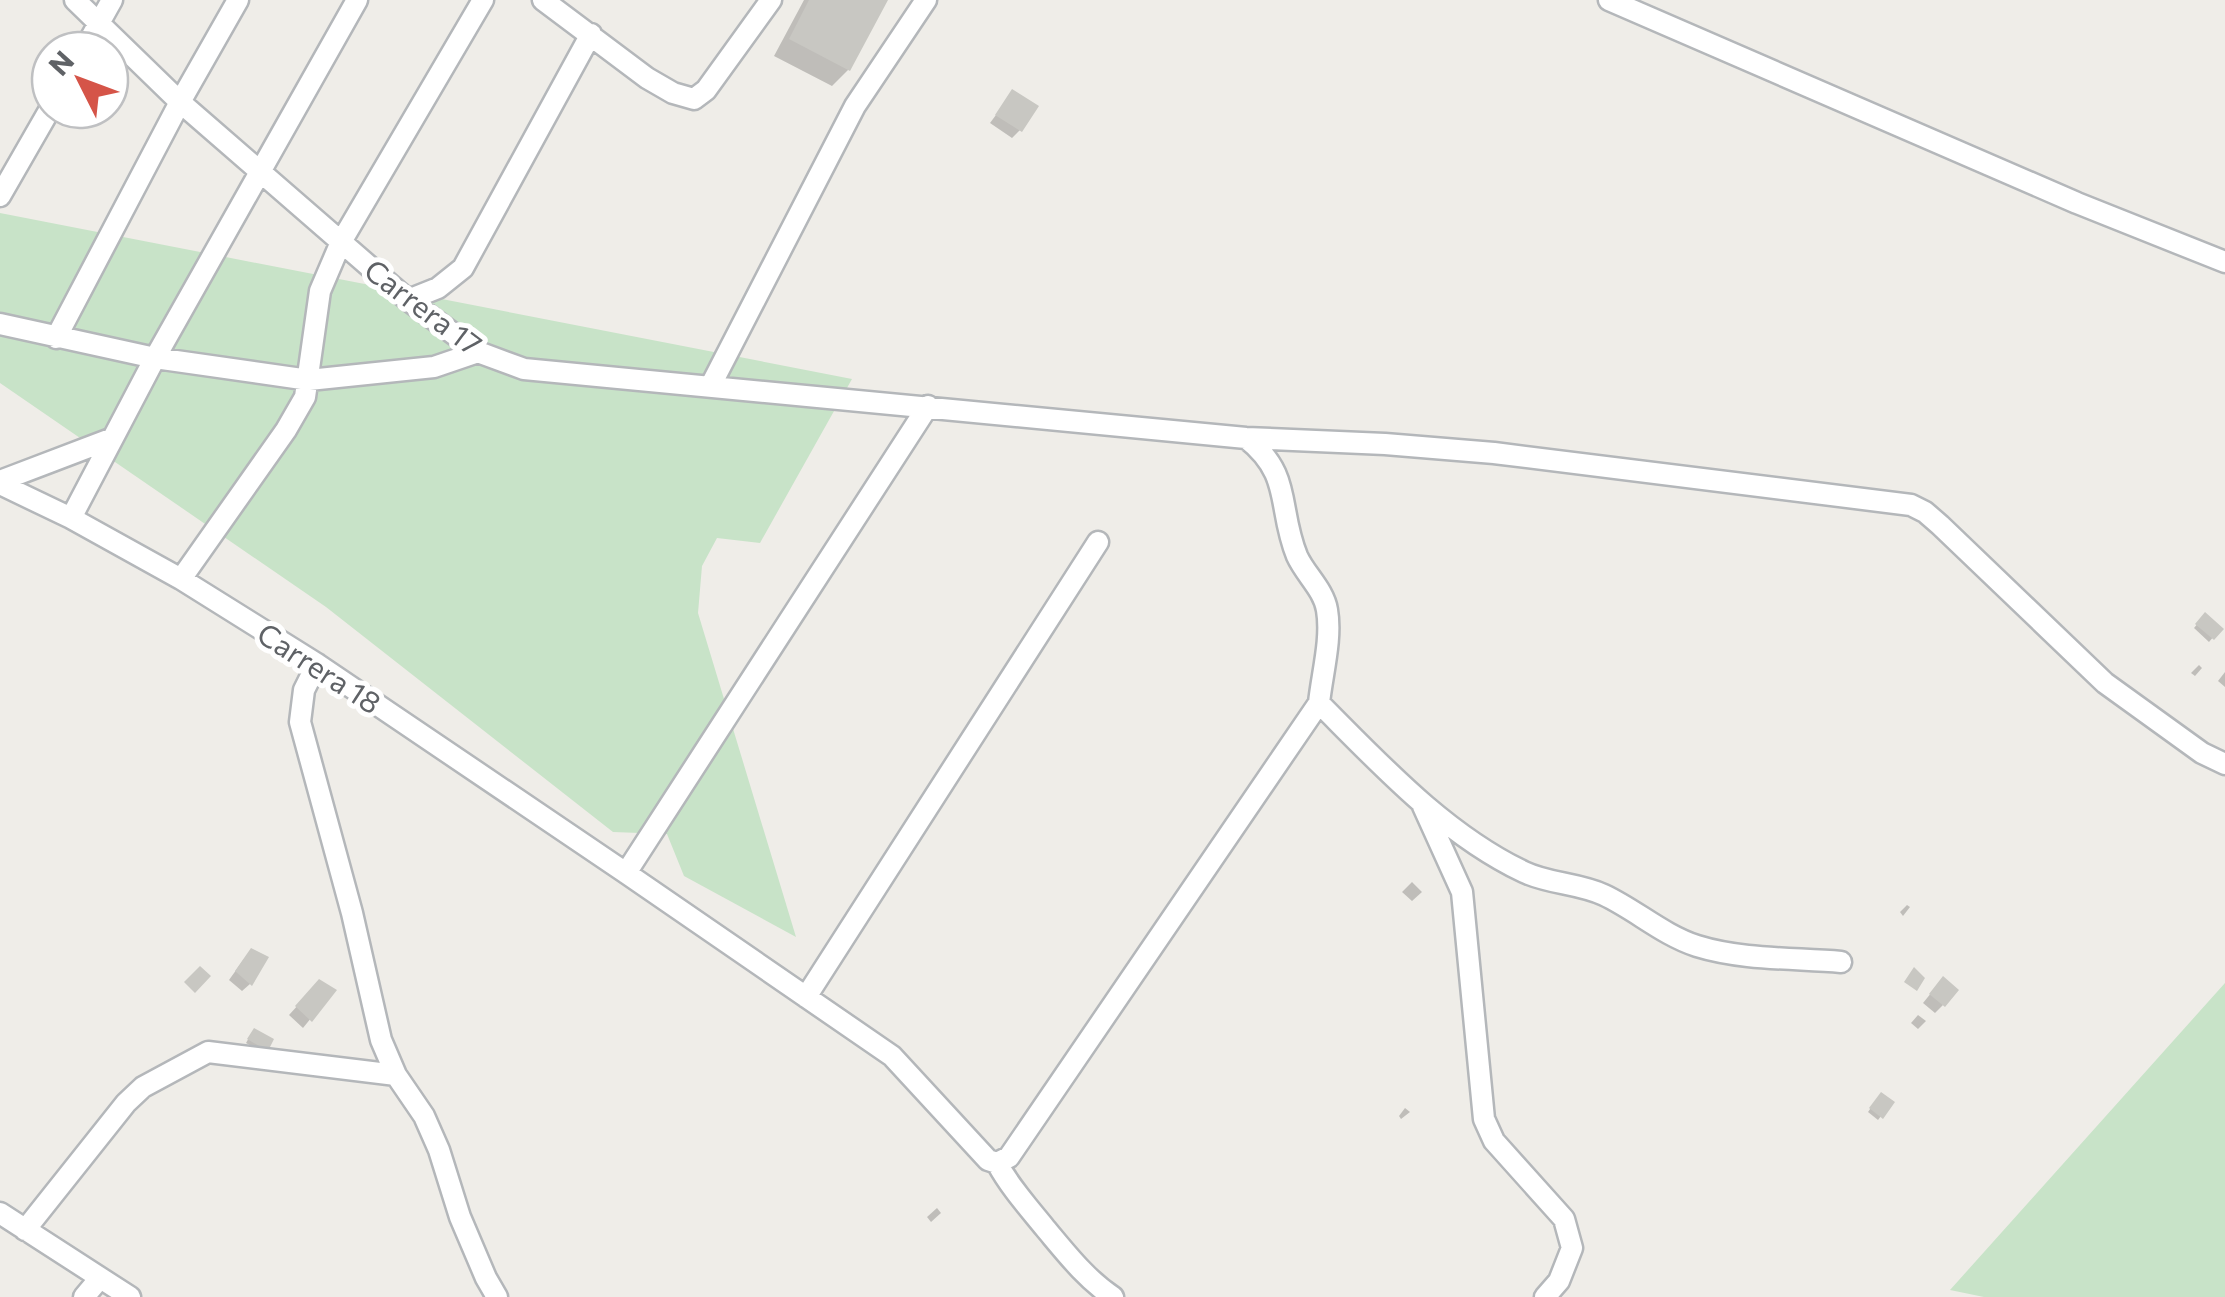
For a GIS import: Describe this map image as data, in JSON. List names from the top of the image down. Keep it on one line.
{"streets":{"street":["Carrera 17","Carrera 18"]},"north":"top left"}
